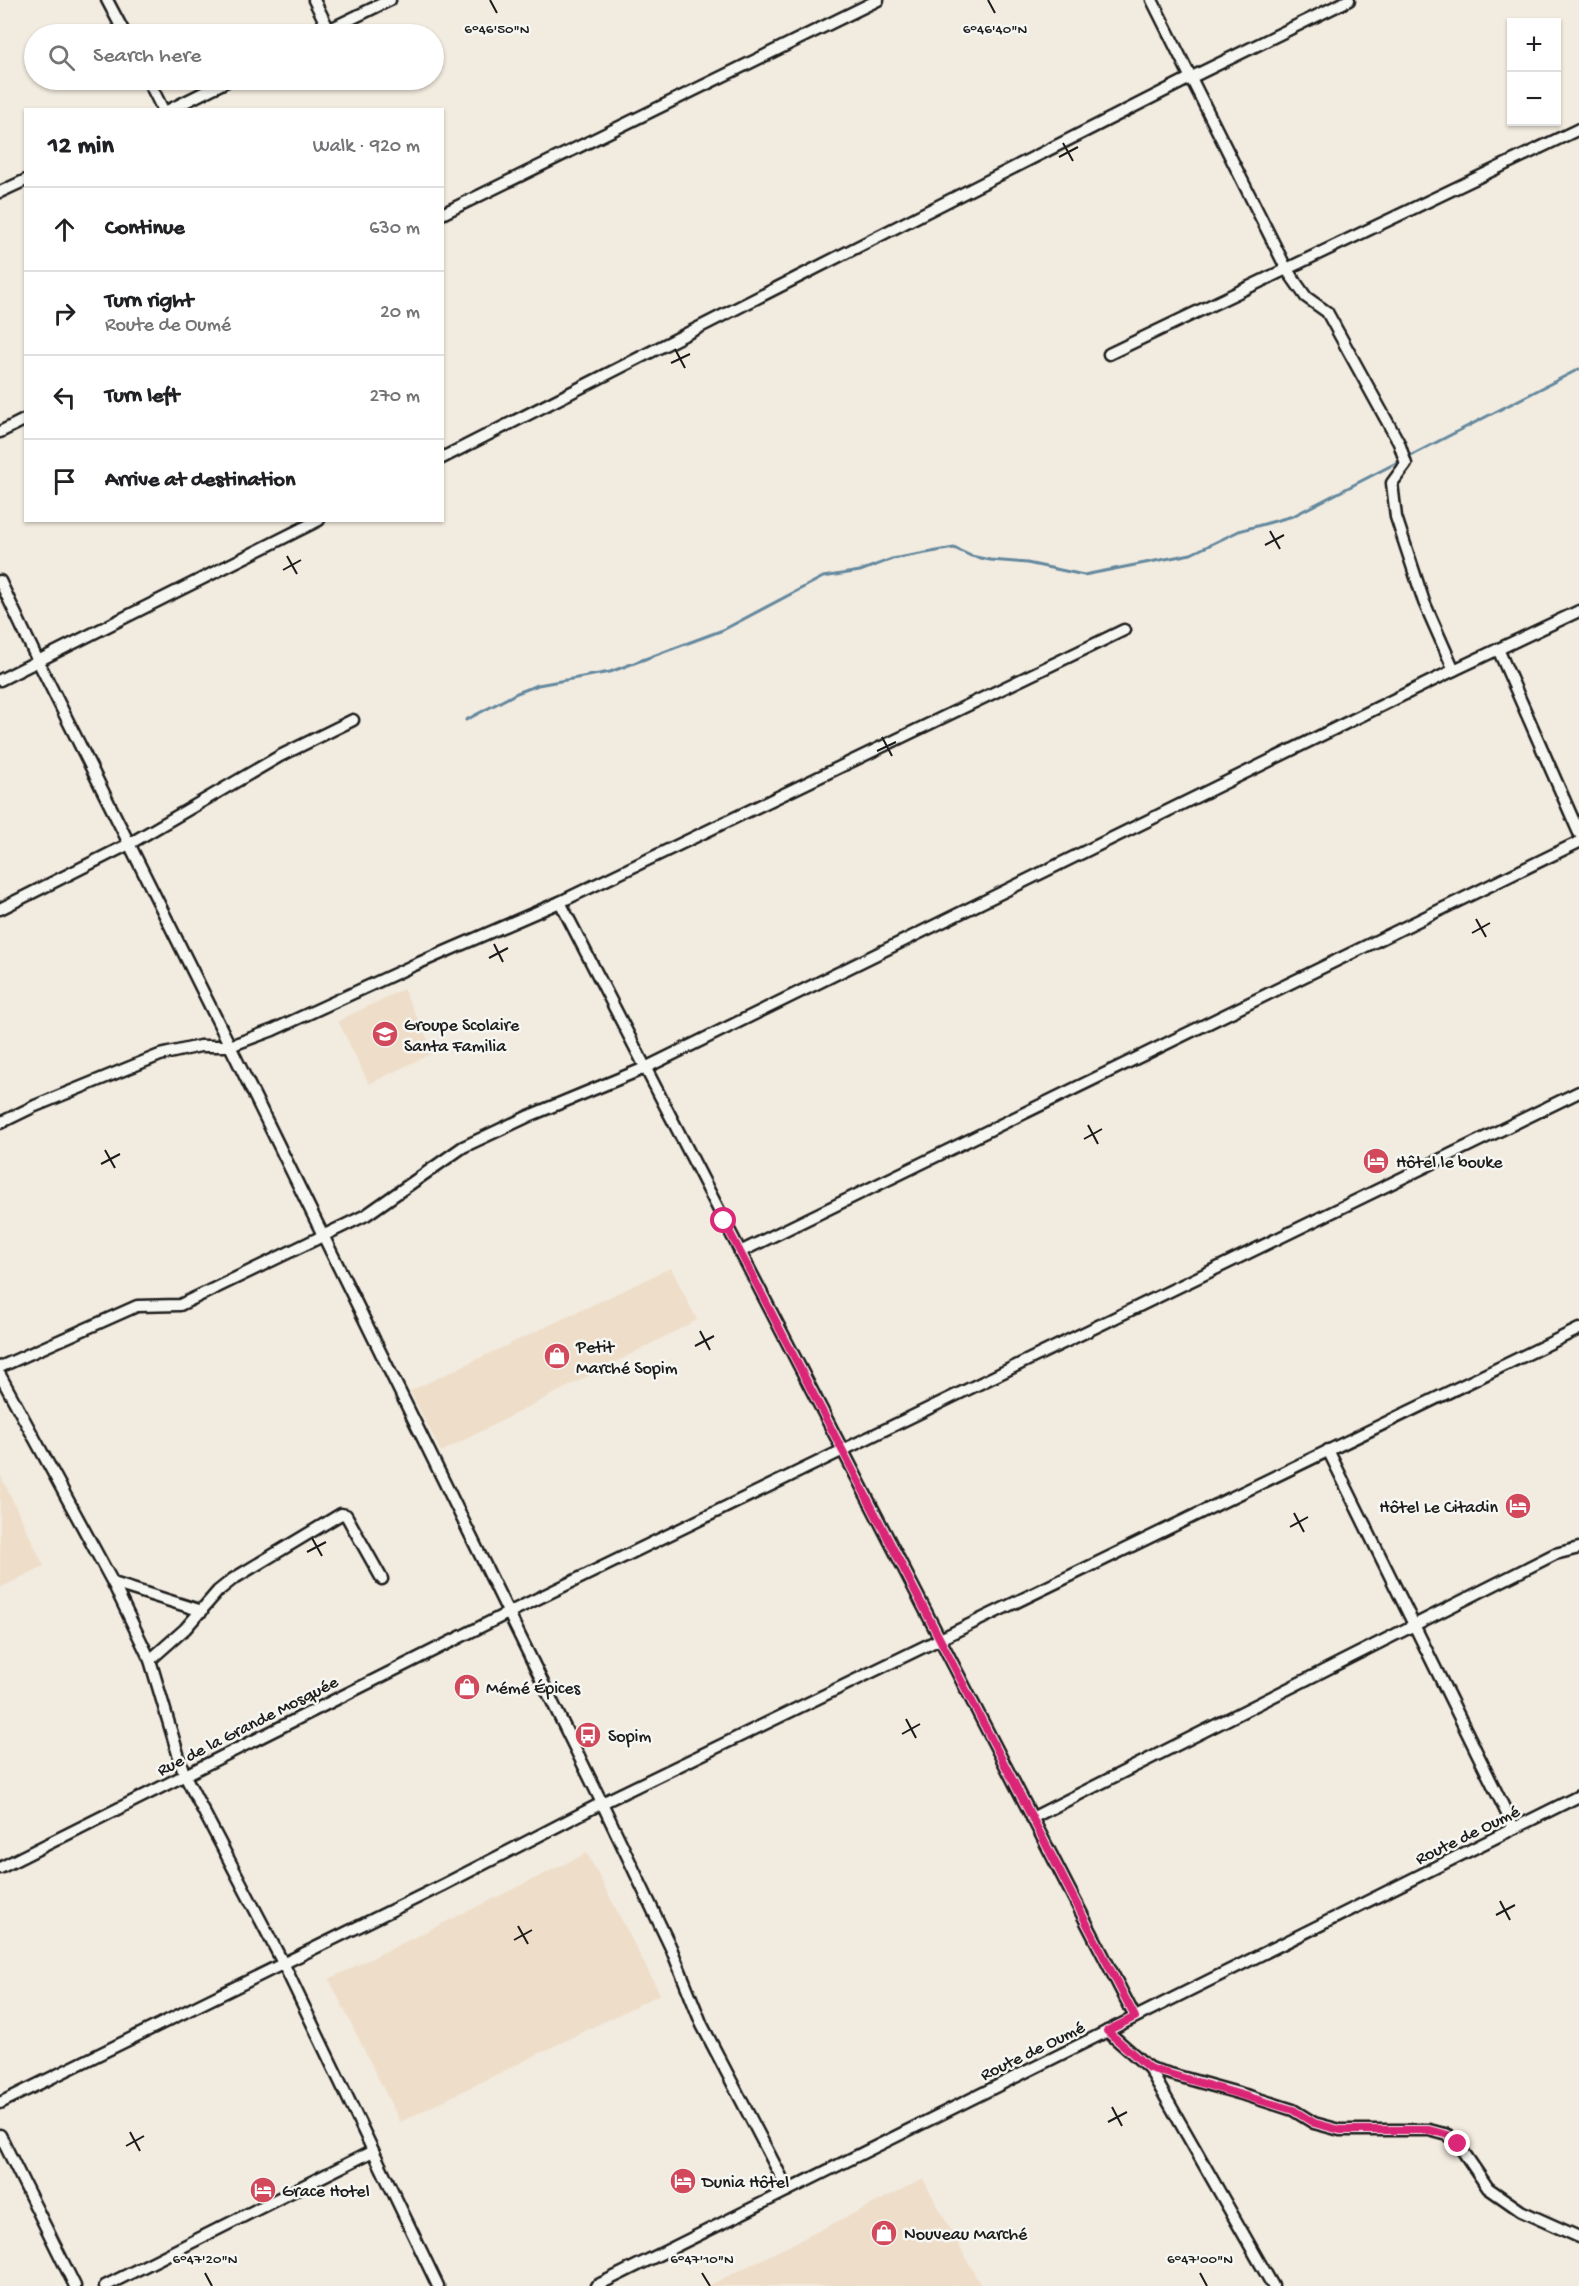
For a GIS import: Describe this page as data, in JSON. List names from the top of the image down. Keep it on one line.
{"streets":{"street":["Rue de la Grande Mosquée","Route de Oumé"]},"places":{"school or university":["Groupe Scolaire Santa Familia"],"hotel":["Hôtel le bouke","Hôtel Le Citadin","Dunia Hôtel","Grace Hotel"],"shop":["Petit Marché Sopim","Mémé Épices","Nouveau Marché"],"bus stop":["Sopim"]},"page":{"map_buttons":["+","−"],"search":"Search here","heading":["12 min","Walk · 920 m"],"list":[["Continue","630 m"],["Turn right","Route de Oumé","20 m"],["Turn left","270 m"],"Arrive at destination"]},"coordinates":["6°46'50\"N","6°46'40\"N","6°47'20\"N","6°47'10\"N","6°47'00\"N"]}
